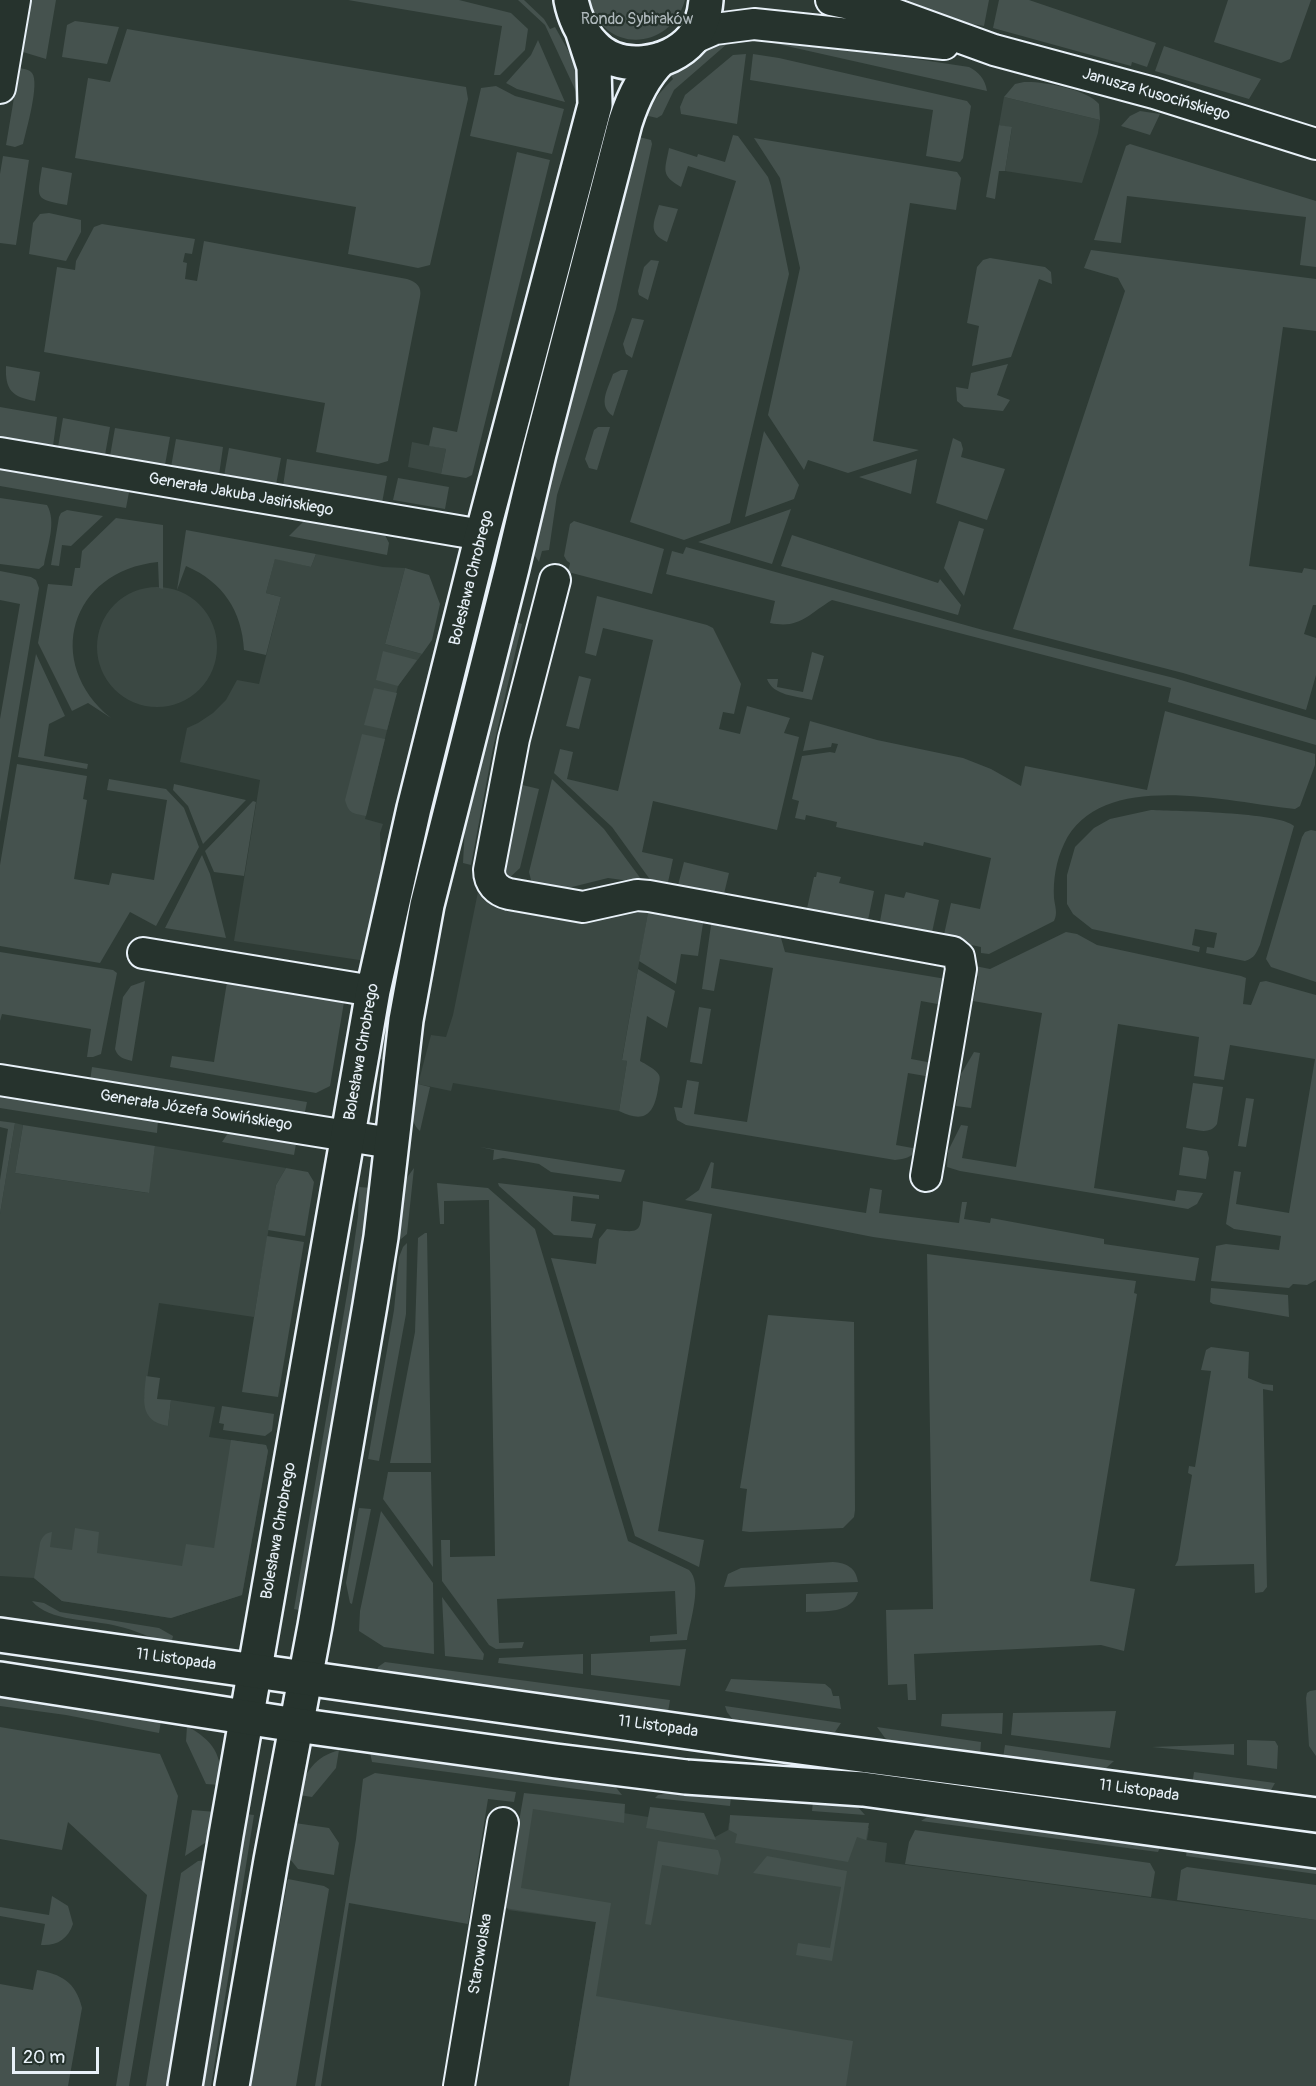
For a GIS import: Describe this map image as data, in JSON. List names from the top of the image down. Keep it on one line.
{"streets":{"street":["Janusza Kusocińskiego","Generała Jakuba Jasińskiego","Bolesława Chrobrego","Generała Józefa Sowińskiego","11 Listopada","Starowolska"]},"crossings":[["Generała Jakuba Jasińskiego","Bolesława Chrobrego"],["Bolesława Chrobrego","Generała Józefa Sowińskiego"],["Bolesława Chrobrego","11 Listopada"]],"parks":["Rondo Sybiraków"],"scale_bar":"20 m"}
